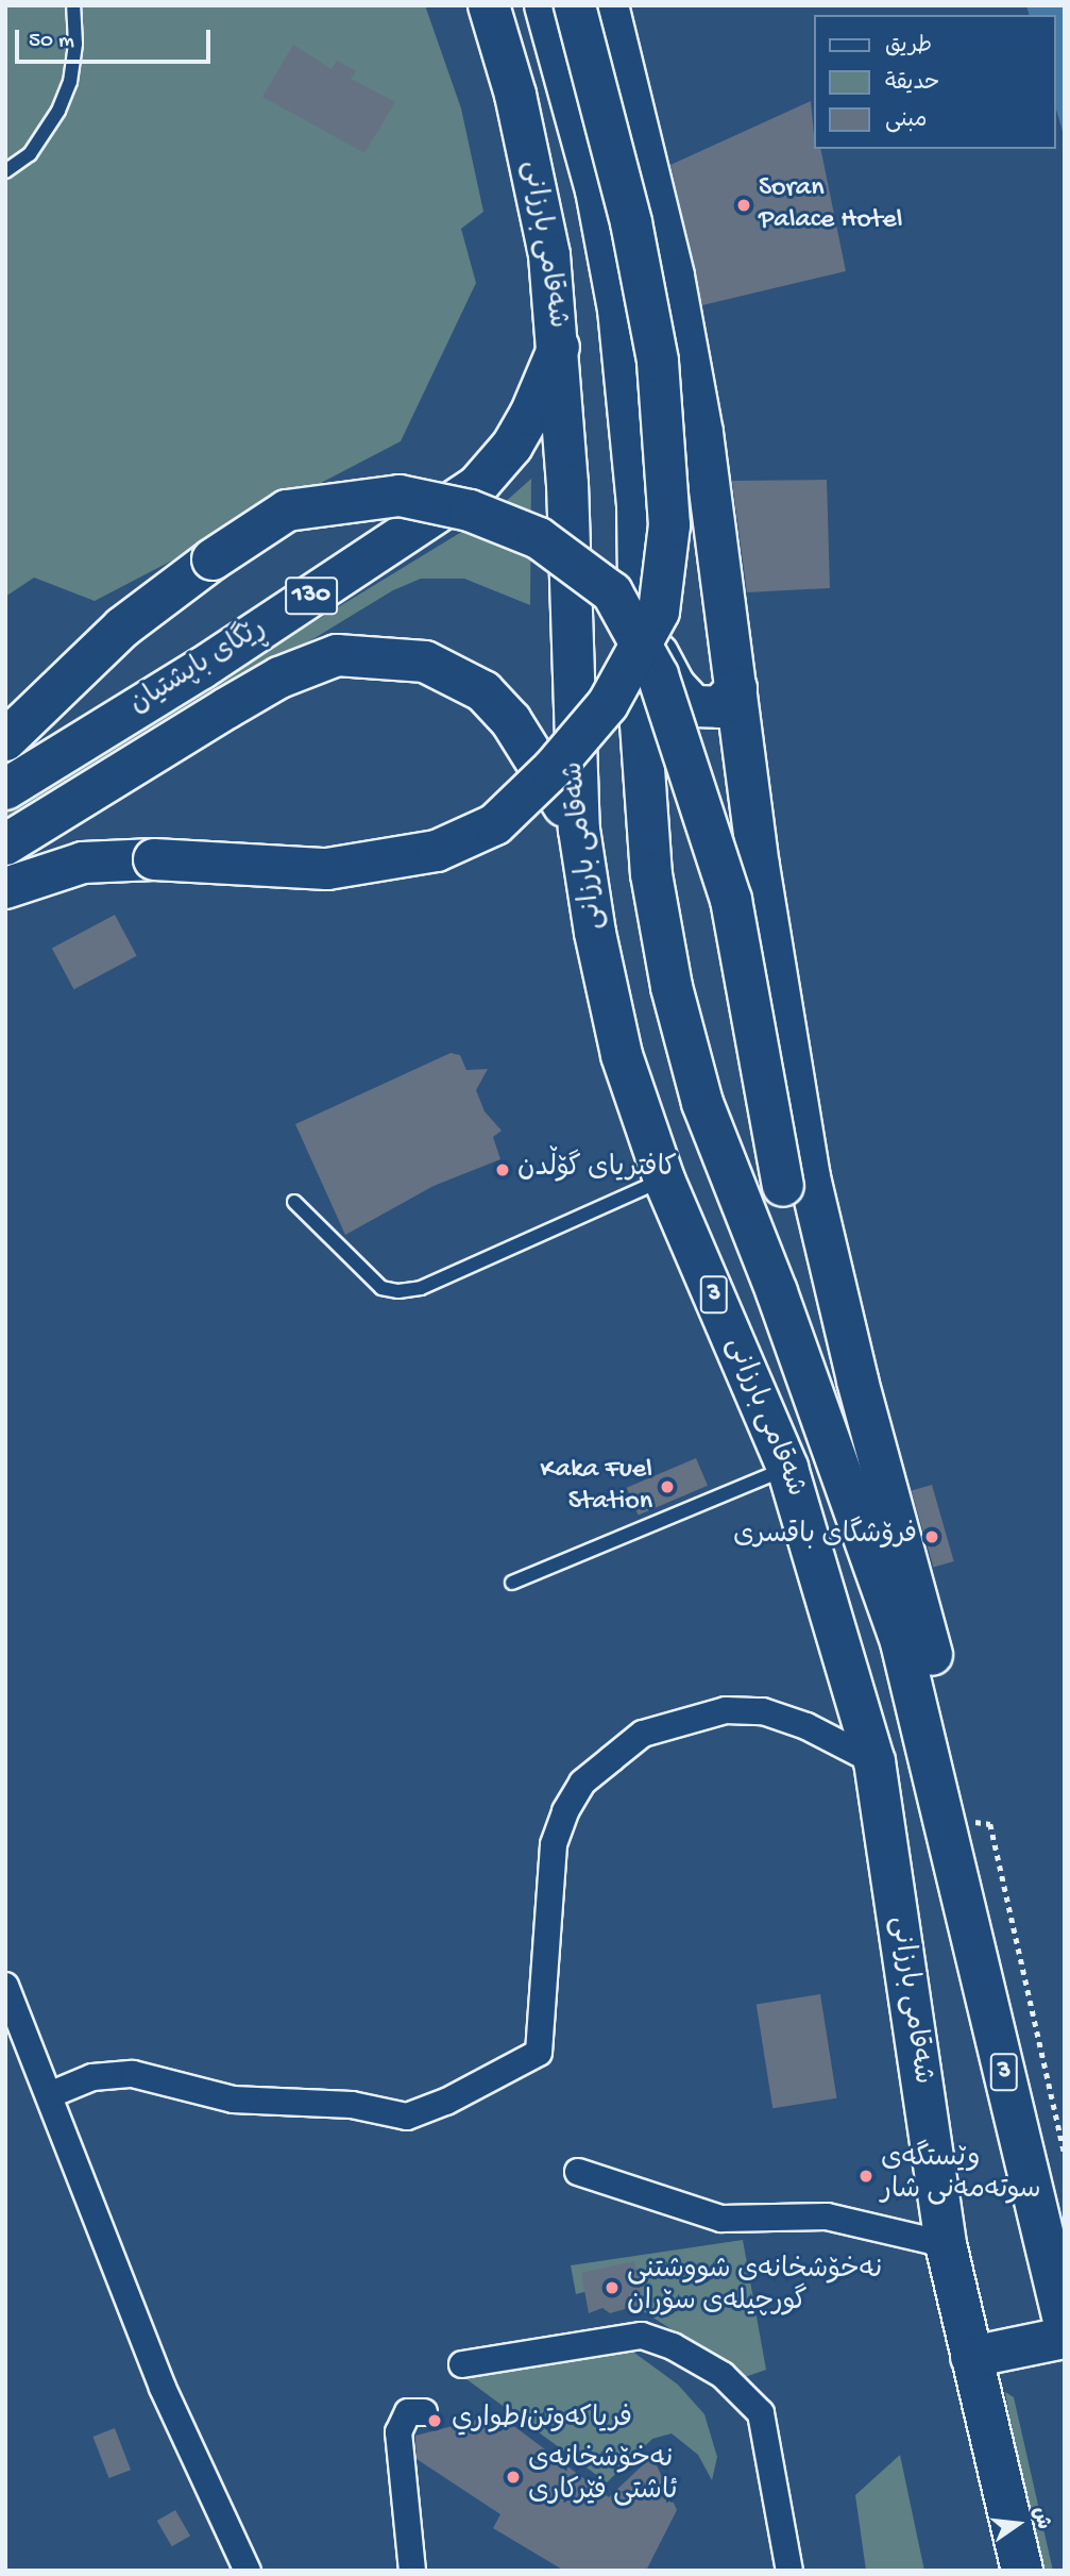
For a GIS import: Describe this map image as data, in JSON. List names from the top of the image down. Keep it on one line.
{"streets":{"main road":["شەقامی بارزانی","130","ڕێگای باپشتیان","3"]},"crossings":[["شەقامی بارزانی","ڕێگای باپشتیان"]],"places":["Soran Palace Hotel","کافتریای گۆڵدن","Kaka Fuel Station","فرۆشگای باقسری","وێستگەی سوتەمەنی شار","نەخۆشخانەی شووشتنی گورچیلەی سۆران","فریاکەوتن/طواري","نەخۆشخانەی ئاشتی فێرکاری"],"legend":["طريق","حديقة","مبنى"],"scale_bar":"50 m","north":"right"}
